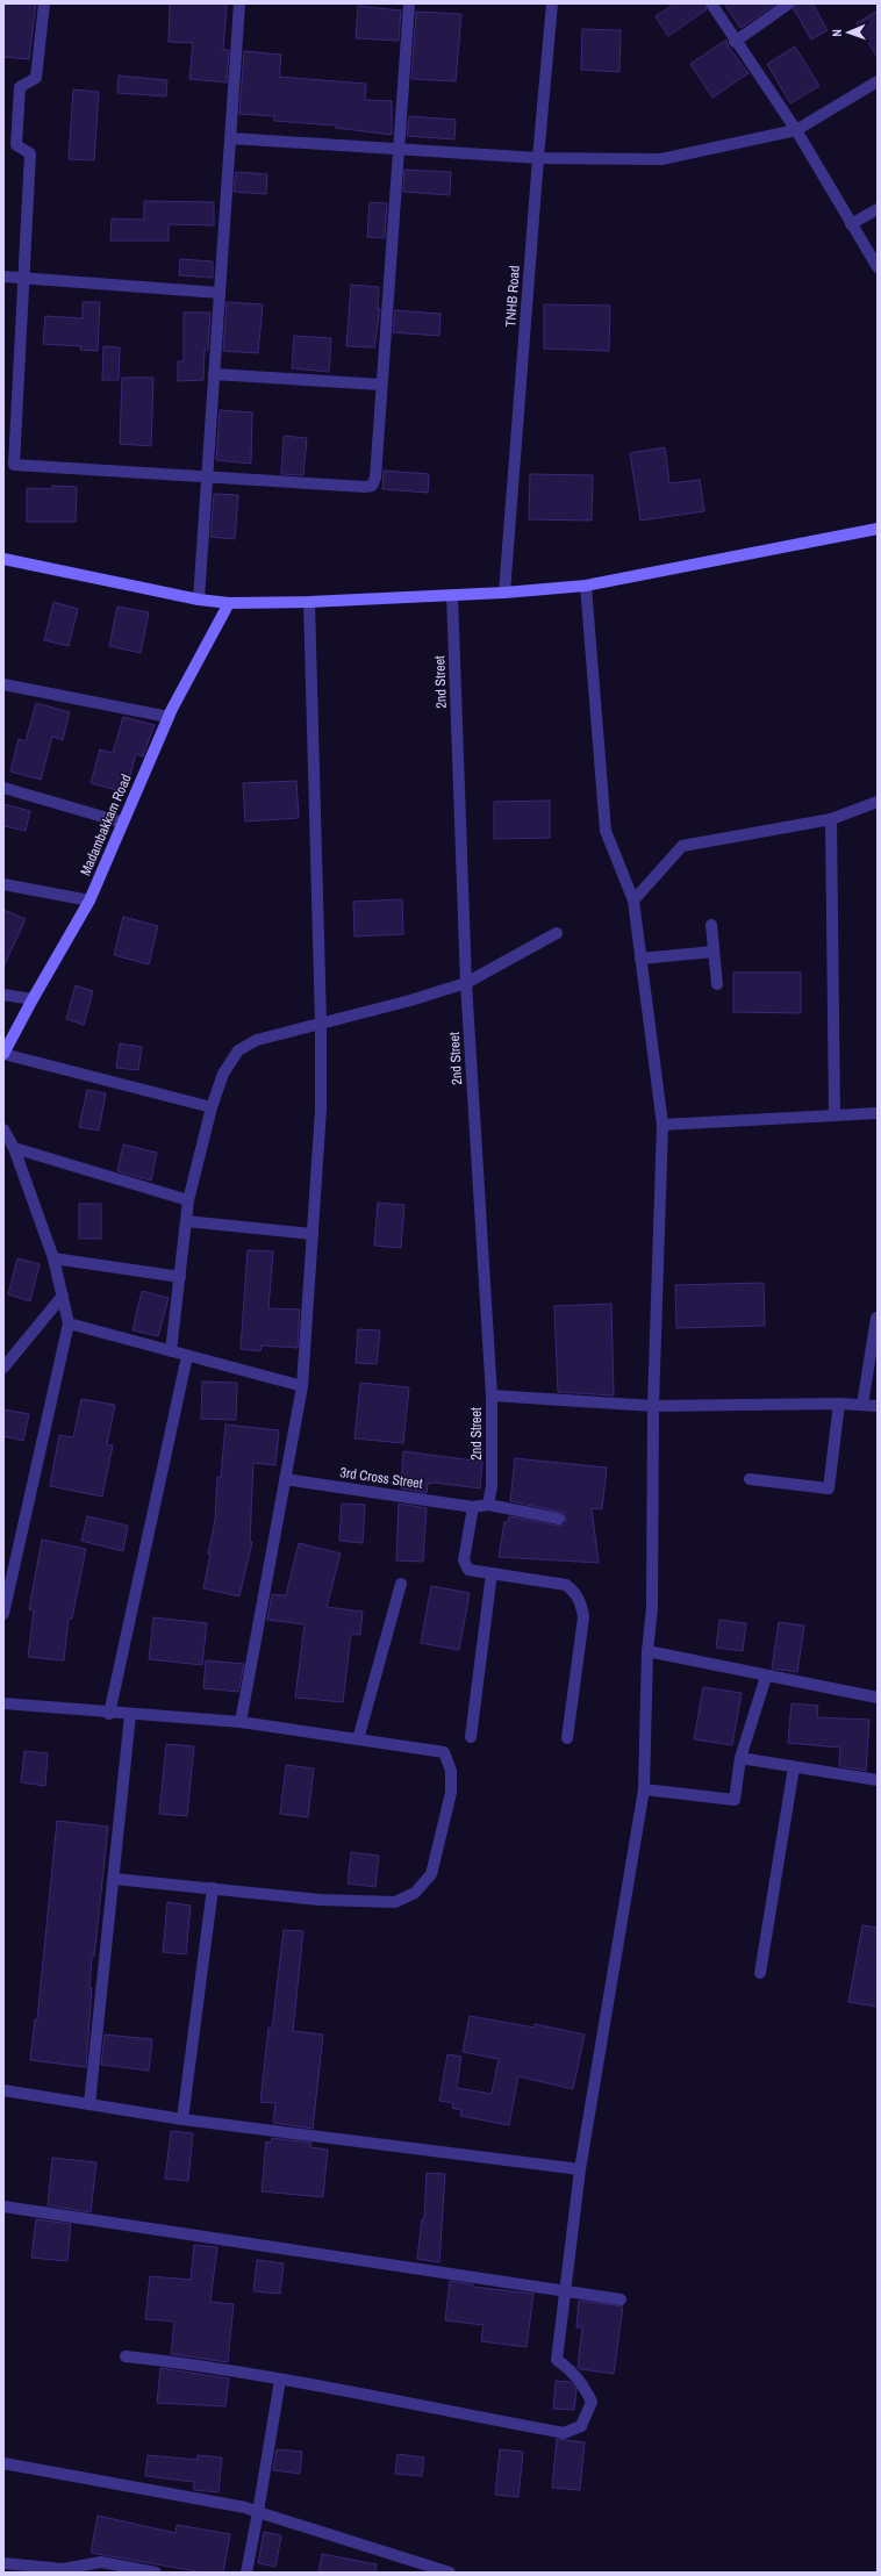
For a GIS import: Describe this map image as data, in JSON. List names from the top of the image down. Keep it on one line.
{"streets":{"street":["TNHB Road","2nd Street","Madambakkam Road","3rd Cross Street"]},"north":"left"}
